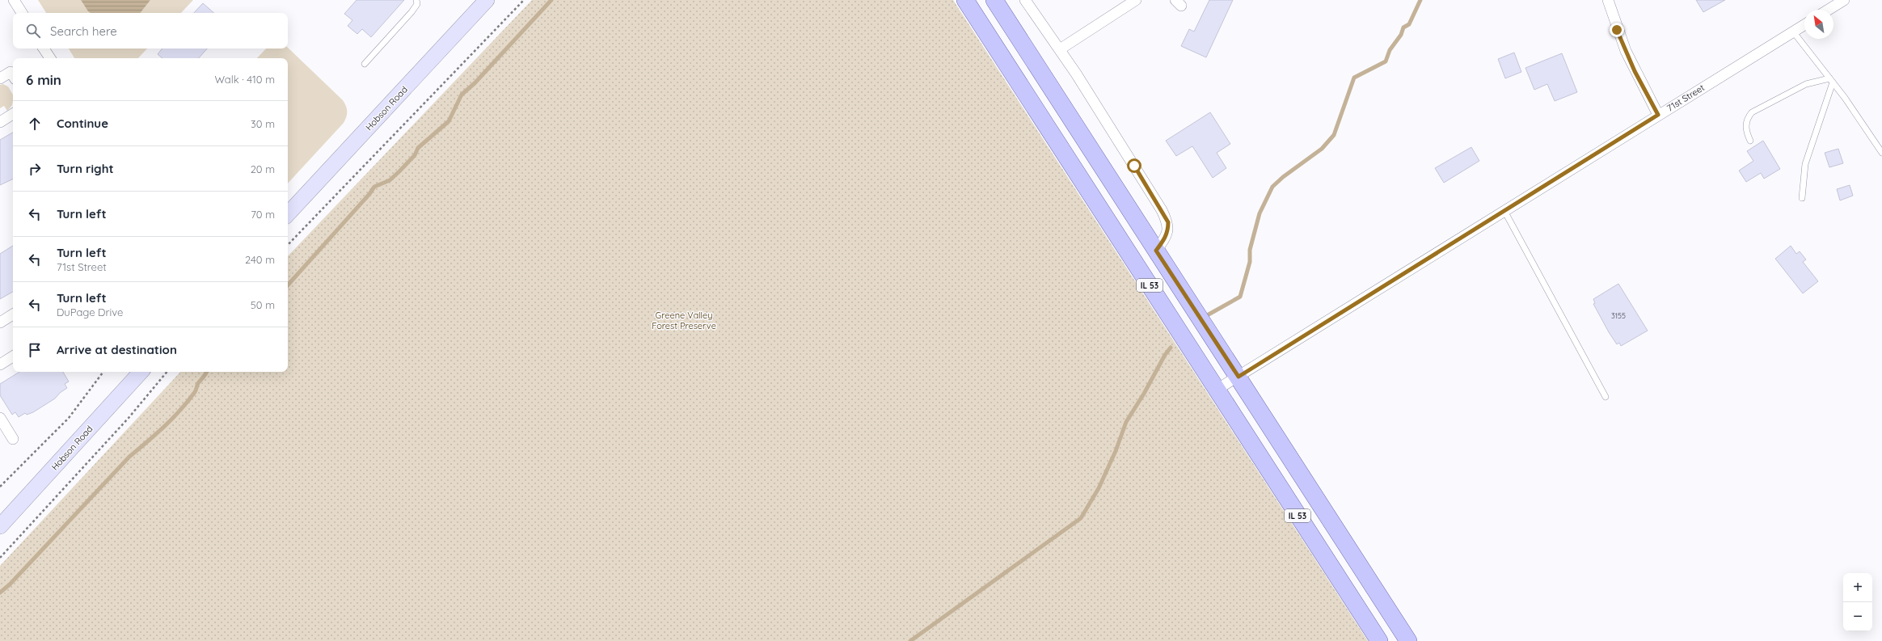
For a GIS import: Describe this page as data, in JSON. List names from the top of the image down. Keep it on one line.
{"streets":{"main road":["Hobson Road","IL 53"],"street":["71st Street"]},"crossings":[["71st Street","IL 53"]],"parks":["Greene Valley Forest Preserve"],"house_numbers":["3155"],"north":"top left","page":{"search":"Search here","heading":["6 min","Walk · 410 m"],"list":[["Continue","30 m"],["Turn right","20 m"],["Turn left","70 m"],["Turn left","71st Street","240 m"],["Turn left","DuPage Drive","50 m"],"Arrive at destination"],"map_buttons":["+","−"]}}
